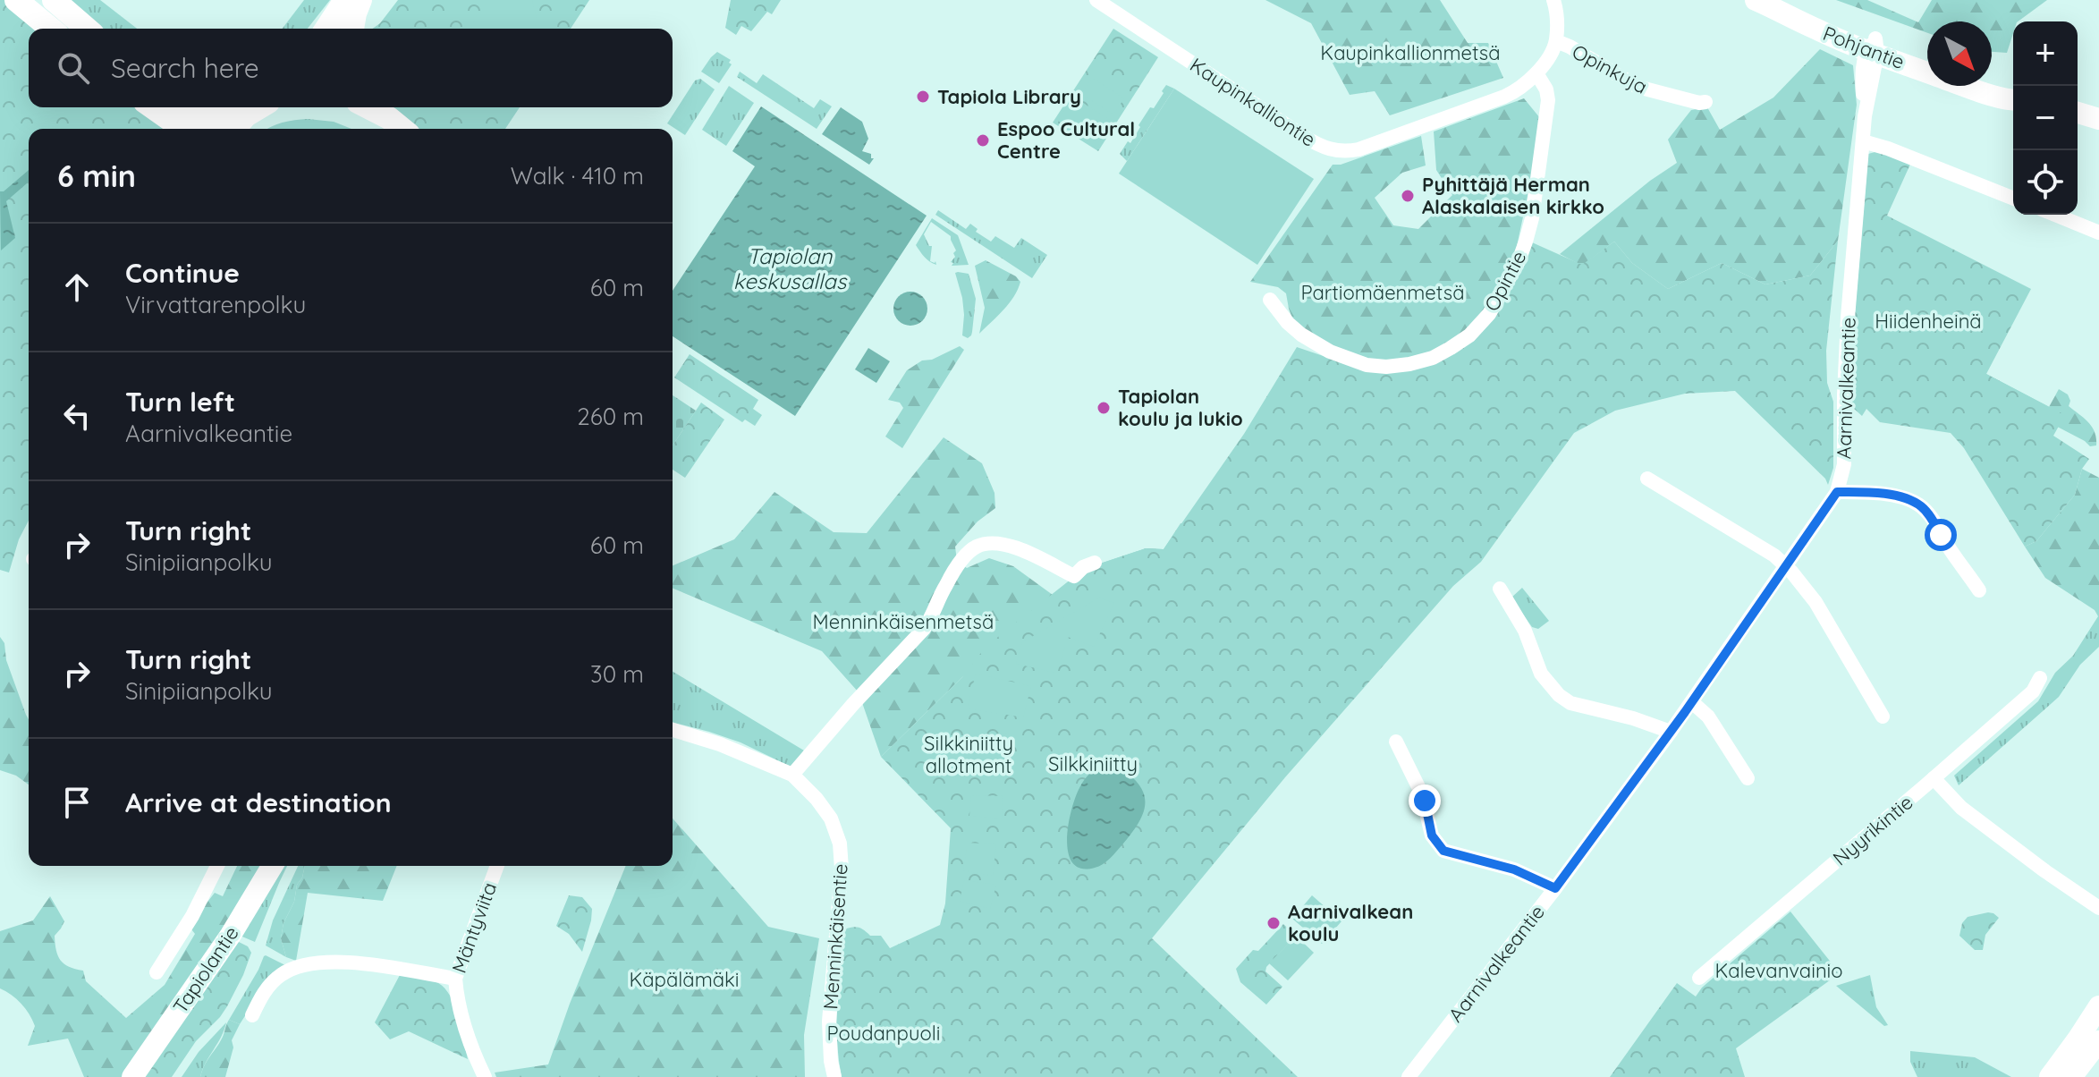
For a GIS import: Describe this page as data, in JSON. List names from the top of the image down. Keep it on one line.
{"streets":{"main road":["Pohjantie","Tapiolantie"],"street":["Opinkuja","Kaupinkalliontie","Opintie","Aarnivalkeantie","Nyyrikintie","Mäntyviita","Menninkäisentie"]},"crossings":[["Pohjantie","Aarnivalkeantie"],["Kaupinkalliontie","Opintie"]],"water":["Tapiolan keskusallas"],"parks":["Kaupinkallionmetsä","Partiomäenmetsä","Hiidenheinä","Menninkäisenmetsä","Silkkiniitty allotment","Silkkiniitty","Kalevanvainio","Käpälämäki","Poudanpuoli"],"places":["Tapiola Library","Espoo Cultural Centre","Pyhittäjä Herman Alaskalaisen kirkko","Tapiolan koulu ja lukio","Aarnivalkean koulu"],"north":"bottom right","page":{"map_buttons":["+","−"],"search":"Search here","heading":["6 min","Walk · 410 m"],"list":[["Continue","Virvattarenpolku","60 m"],["Turn left","Aarnivalkeantie","260 m"],["Turn right","Sinipiianpolku","60 m"],["Turn right","Sinipiianpolku","30 m"],"Arrive at destination"]}}
